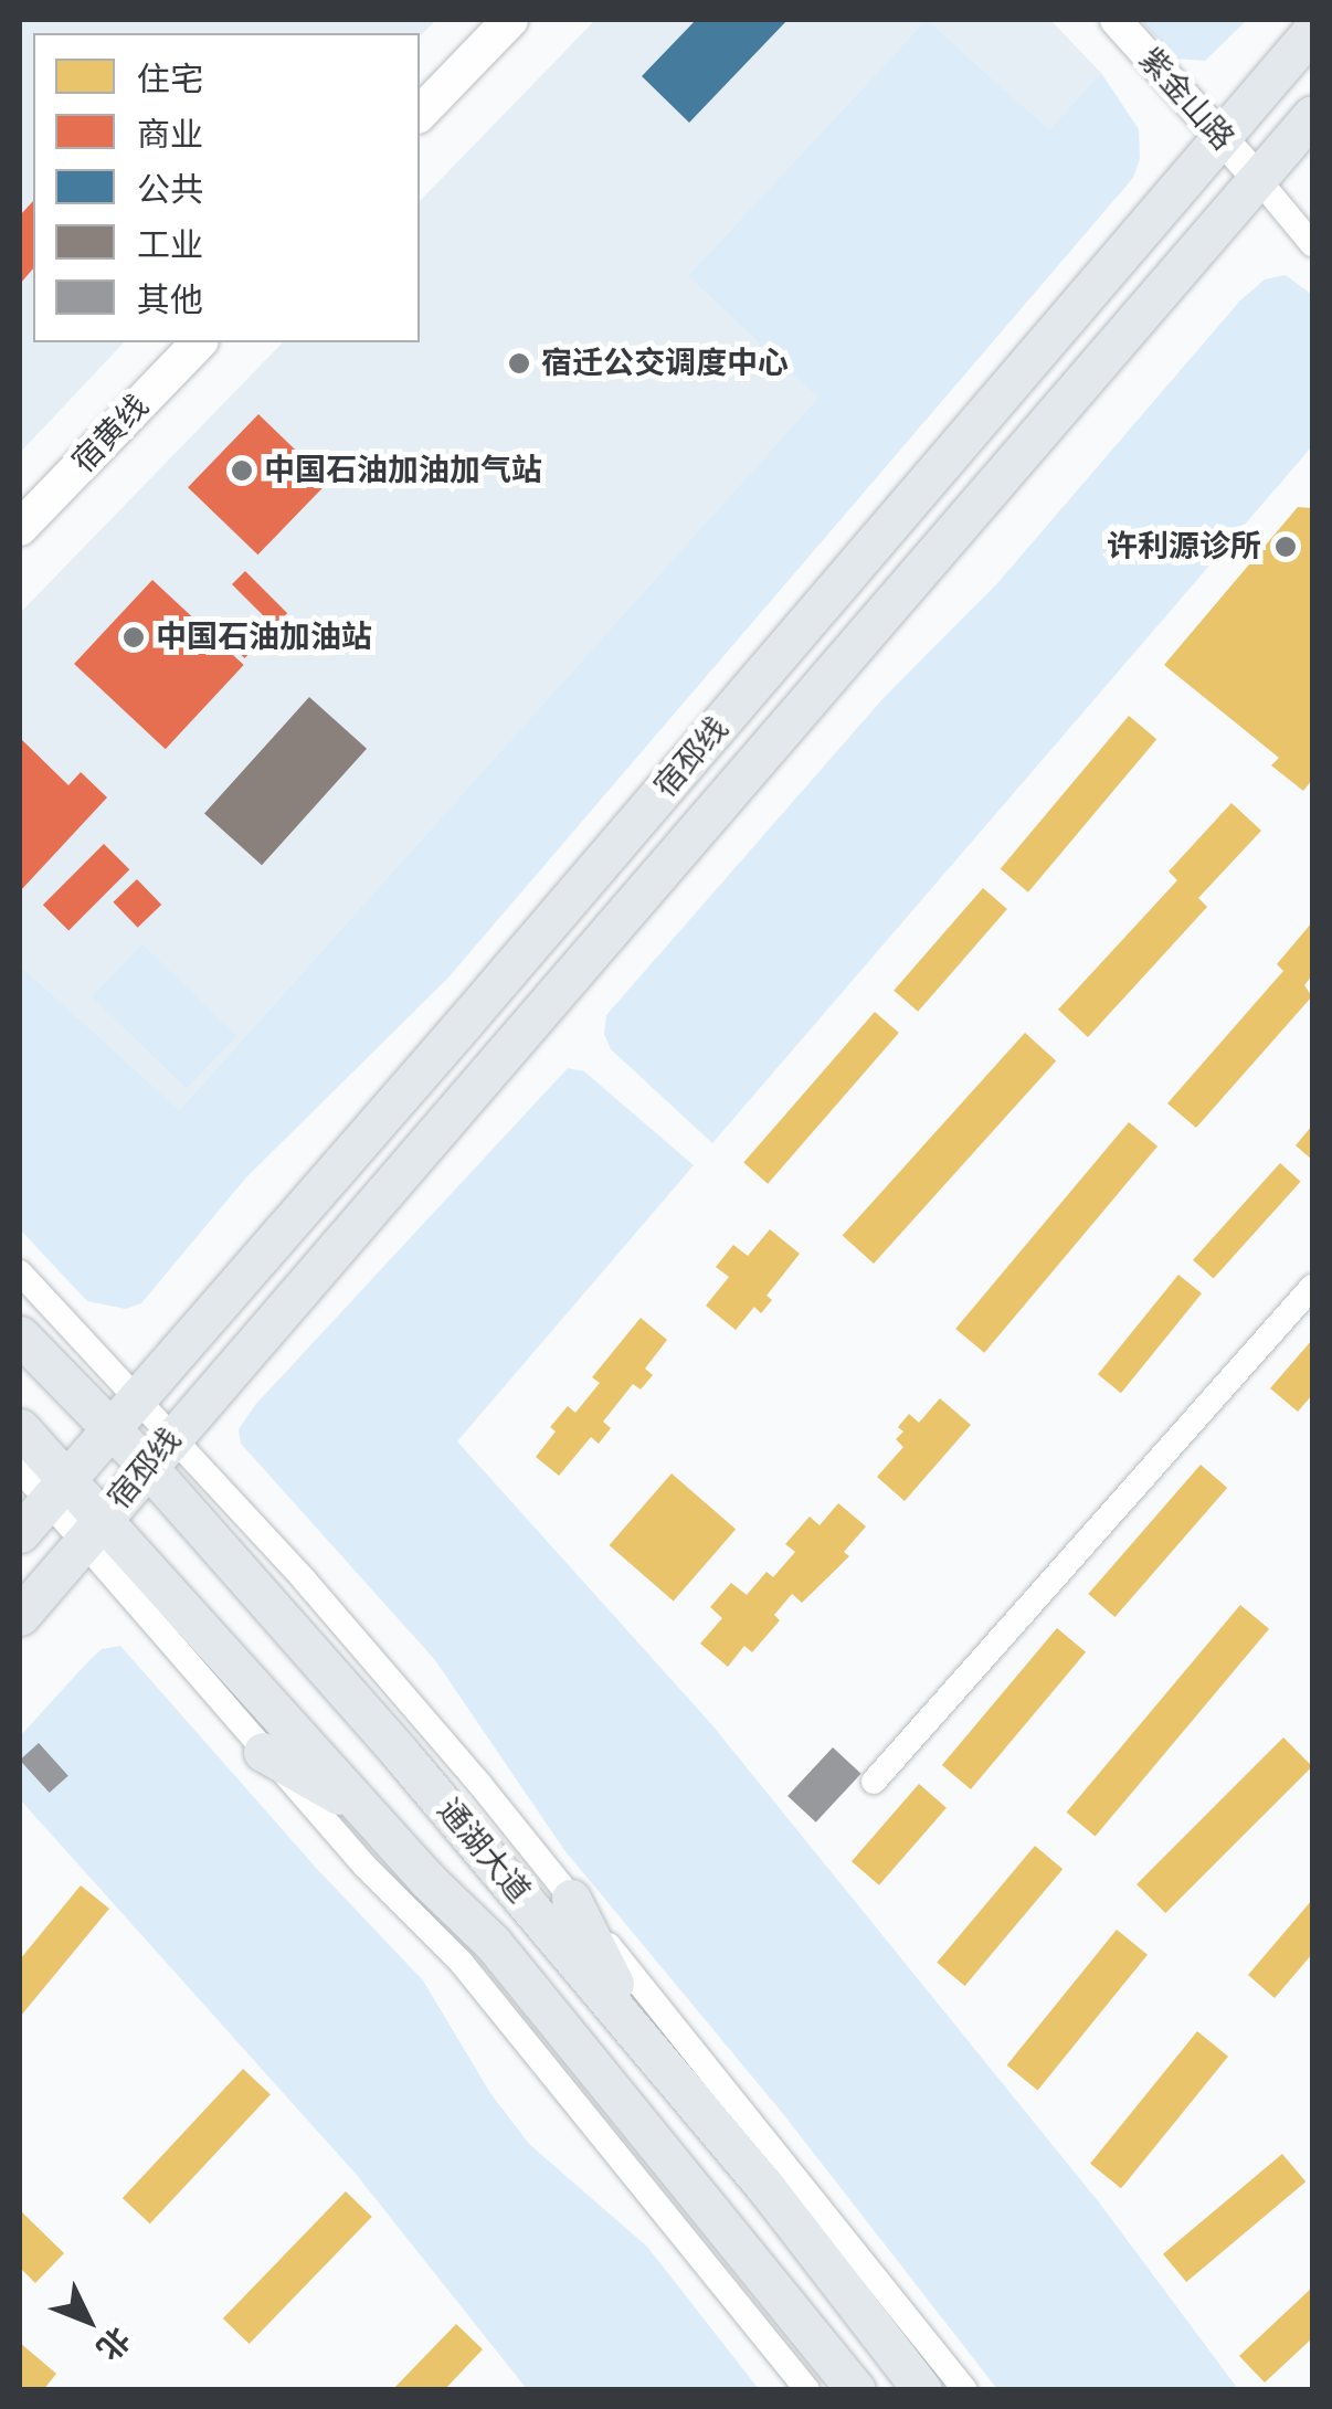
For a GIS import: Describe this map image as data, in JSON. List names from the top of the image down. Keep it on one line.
{"streets":{"main road":["宿黄线","宿邳线","通湖大道"],"street":["紫金山路"]},"crossings":[["紫金山路","宿邳线"],["宿邳线","通湖大道"]],"places":["宿迁公交调度中心","中国石油加油加气站","许利源诊所","中国石油加油站"],"legend":["住宅","商业","公共","工业","其他"],"north":"bottom right"}
